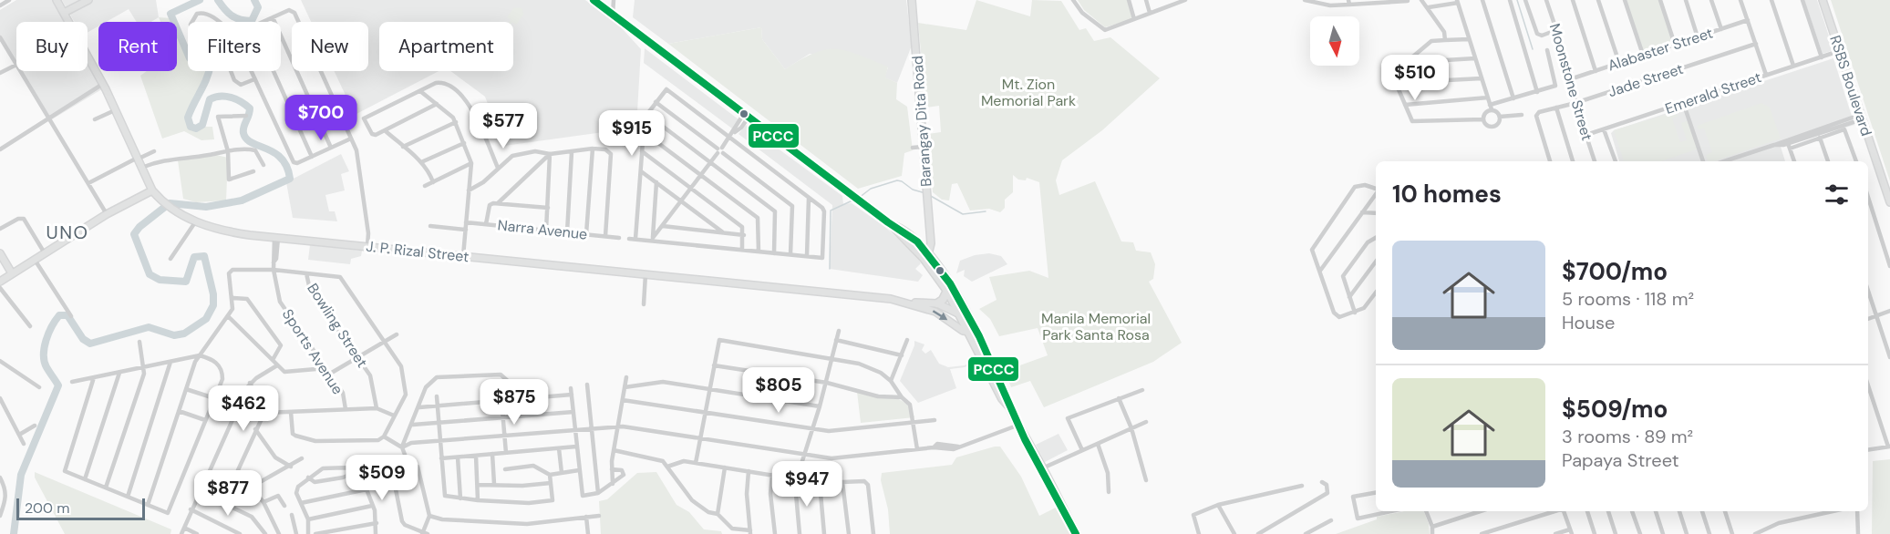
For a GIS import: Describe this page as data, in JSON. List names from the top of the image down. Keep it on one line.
{"streets":{"main road":["RSBS Boulevard","Barangay Dita Road","J. P. Rizal Street"],"street":["Alabaster Street","Jade Street","Moonstone Street","Emerald Street","Narra Avenue","Bowling Street","Sports Avenue"]},"crossings":[["Alabaster Street","Moonstone Street"],["Jade Street","Moonstone Street"],["Moonstone Street","Emerald Street"],["RSBS Boulevard","Emerald Street"],["J. P. Rizal Street","Sports Avenue"]],"districts":["UNO"],"parks":["Mt. Zion Memorial Park","Manila Memorial Park Santa Rosa"],"lines":["transit line PCCC"],"scale_bar":"200 m","north":"bottom","page":{"chip":["Buy","Rent","Filters","New","Apartment"],"price":["$510","$700","$577","$915","$805","$875","$462","$509","$947","$877"],"heading":"10 homes","list":[{"name":"$700/mo","note":"5 rooms · 118 m² · House"},{"name":"$509/mo","note":"3 rooms · 89 m² · Papaya Street"}],"scale":"200 m"}}
